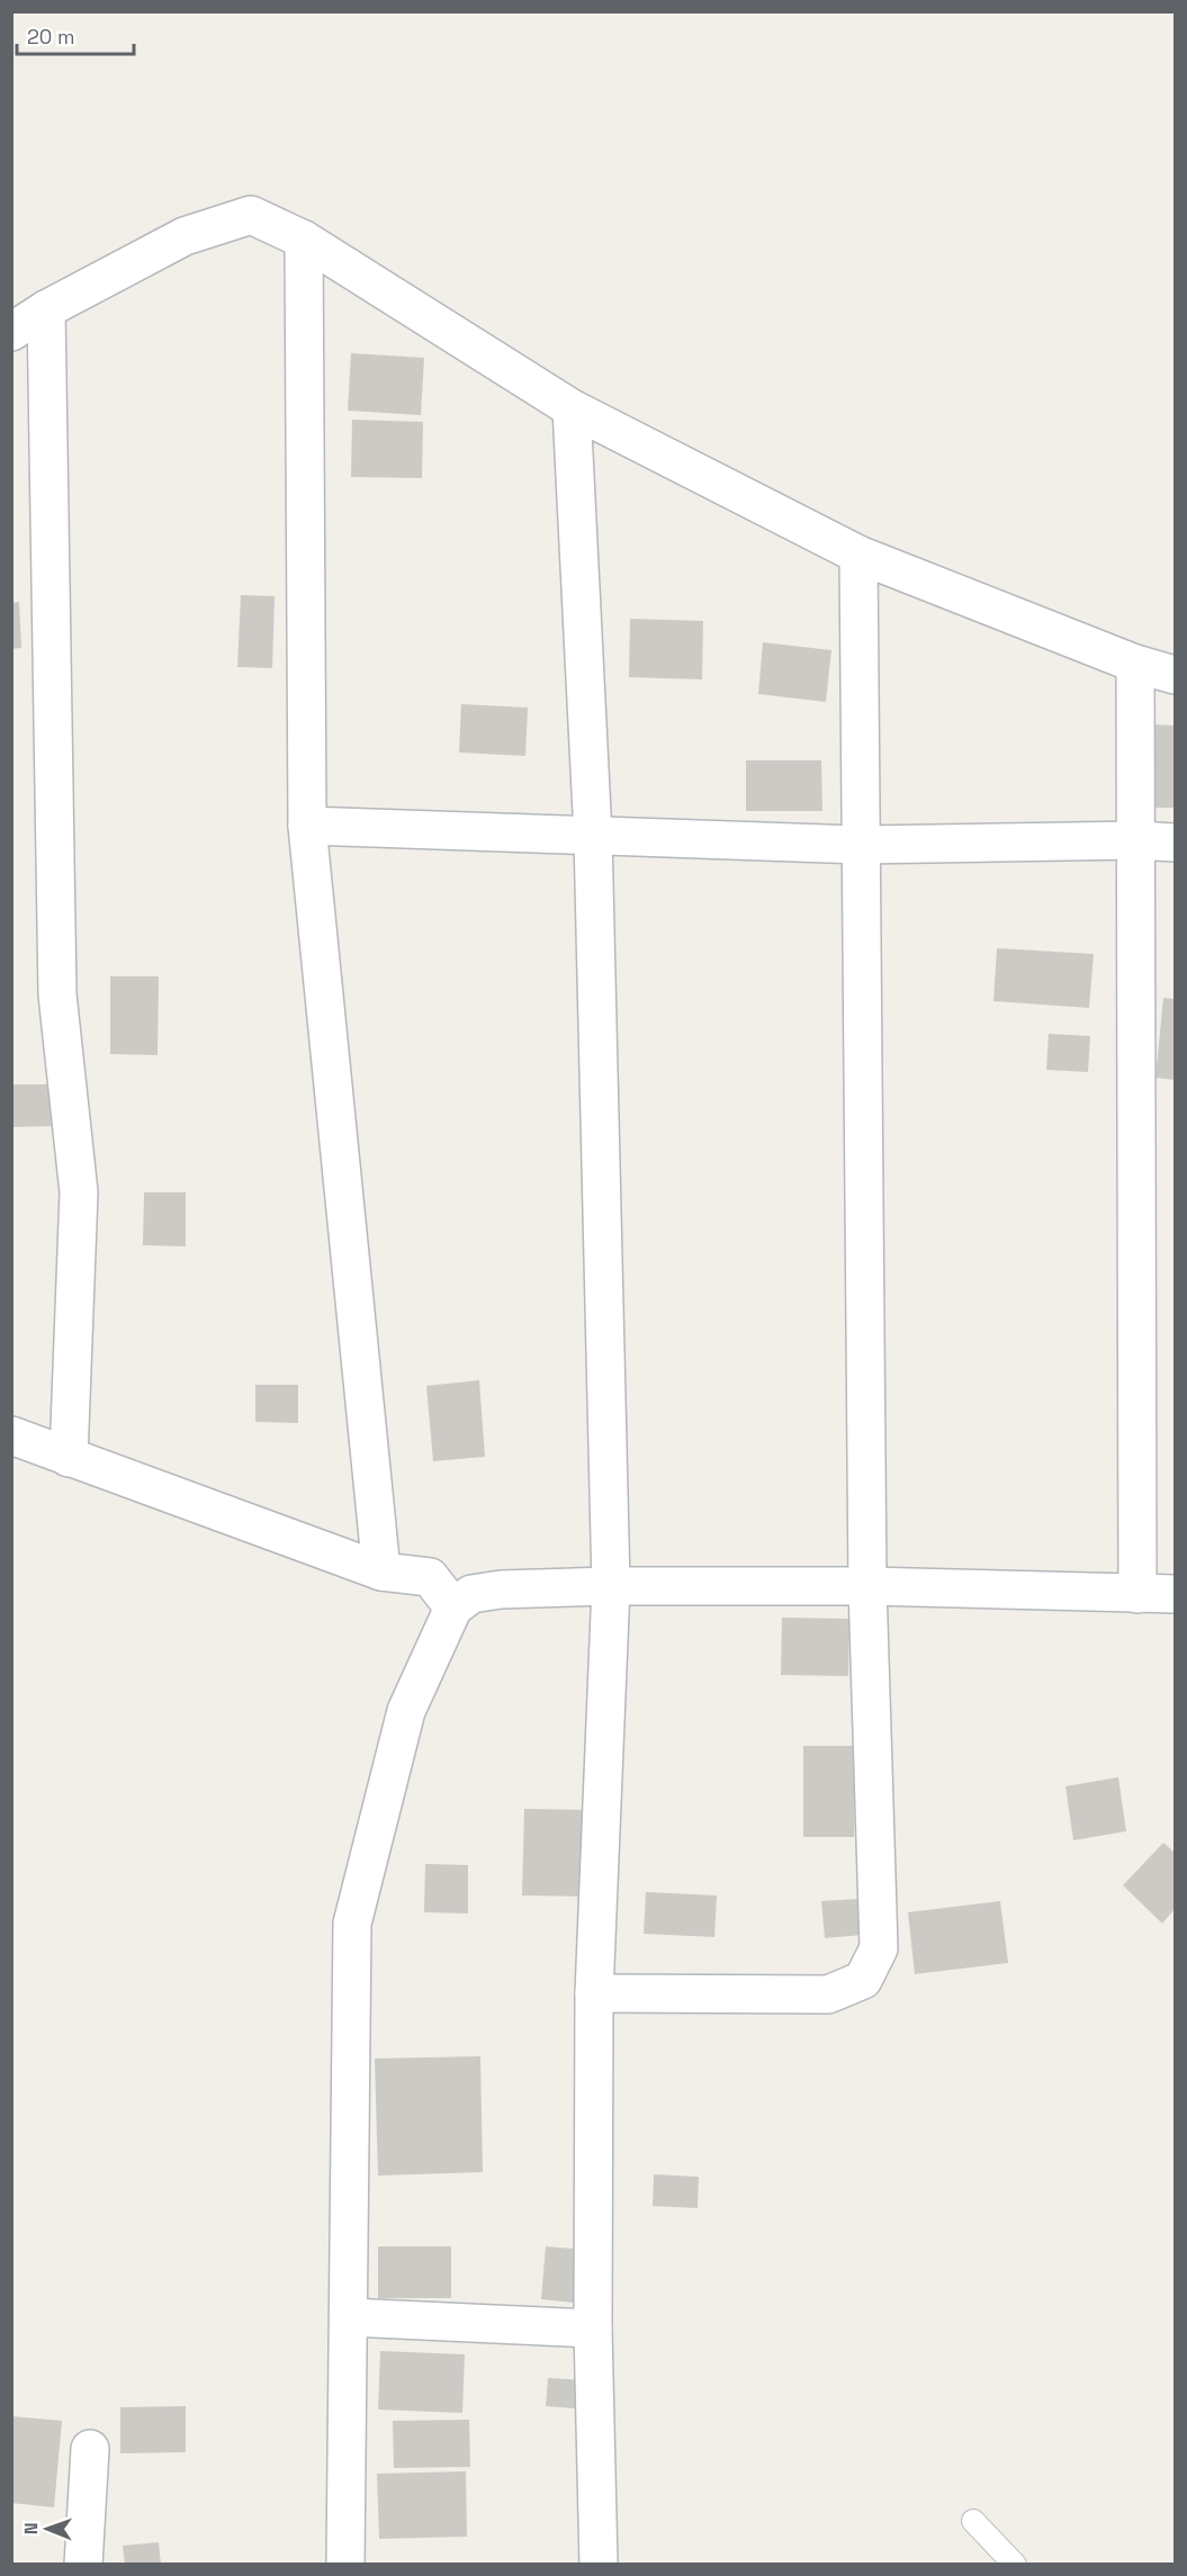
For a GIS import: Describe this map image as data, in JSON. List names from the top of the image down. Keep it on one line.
{"scale_bar":"20 m","north":"left"}
